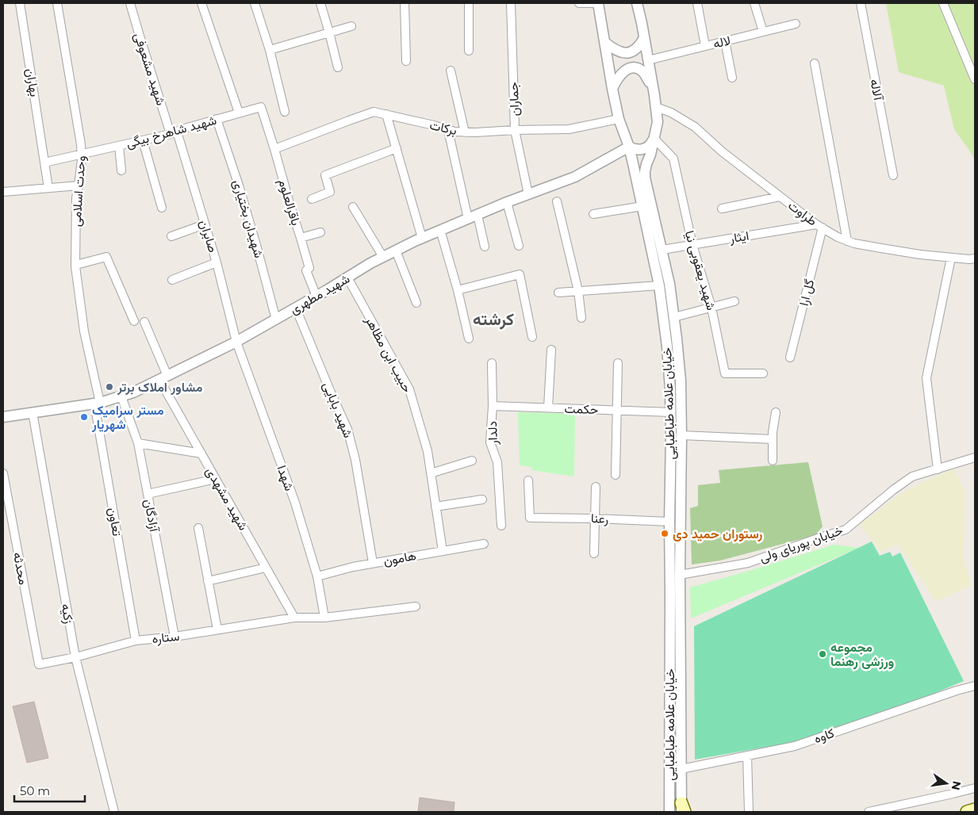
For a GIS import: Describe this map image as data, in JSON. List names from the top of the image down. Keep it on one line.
{"streets":{"street":["لاله","شهید مشعوفی","بهاران","آلاله","جماران","برکات","شهید شاهرخ بیگی","وحدت اسلامی","باقرالعلوم","طراوت","شهیدان بختیاری","صابران","ایثار","شهید یعقوبی نیا","گل ارا","شهید مطهری","حبیب ابن مظاهر","خیابان علامه طباطبایی","حکمت","شهید بابایی","دلدار","شهدا","شهید مشهدی","آزادگان","رعنا","تعاون","خیابان پوریای ولی","هامون","محدثه","زکیه","ستاره","کاوه"]},"crossings":[["لاله","خیابان علامه طباطبایی"],["شهید مشعوفی","شهید شاهرخ بیگی"],["شهید مشعوفی","صابران"],["بهاران","شهید شاهرخ بیگی"],["جماران","برکات"],["جماران","شهید مطهری"],["برکات","باقرالعلوم"],["برکات","خیابان علامه طباطبایی"],["شهید شاهرخ بیگی","وحدت اسلامی"],["شهید شاهرخ بیگی","باقرالعلوم"],["شهید شاهرخ بیگی","شهیدان بختیاری"],["شهید شاهرخ بیگی","صابران"],["وحدت اسلامی","شهید مطهری"],["وحدت اسلامی","تعاون"],["باقرالعلوم","شهید مطهری"],["طراوت","ایثار"],["طراوت","گل ارا"],["طراوت","خیابان علامه طباطبایی"],["شهیدان بختیاری","شهید مطهری"],["صابران","شهید مطهری"],["صابران","شهدا"],["ایثار","شهید یعقوبی نیا"],["ایثار","گل ارا"],["ایثار","خیابان علامه طباطبایی"],["شهید یعقوبی نیا","خیابان علامه طباطبایی"],["شهید مطهری","حبیب ابن مظاهر"],["شهید مطهری","خیابان علامه طباطبایی"],["شهید مطهری","شهید بابایی"],["شهید مطهری","شهدا"],["شهید مطهری","شهید مشهدی"],["شهید مطهری","آزادگان"],["شهید مطهری","تعاون"],["شهید مطهری","زکیه"],["حبیب ابن مظاهر","هامون"],["خیابان علامه طباطبایی","حکمت"],["خیابان علامه طباطبایی","رعنا"],["خیابان علامه طباطبایی","خیابان پوریای ولی"],["خیابان علامه طباطبایی","کاوه"],["حکمت","دلدار"],["شهید بابایی","هامون"],["شهدا","هامون"],["شهدا","ستاره"],["شهید مشهدی","ستاره"],["آزادگان","ستاره"],["تعاون","ستاره"],["محدثه","ستاره"],["زکیه","ستاره"]],"districts":["کرشته"],"places":["مشاور املاک برتر","مستر سرامیک شهریار","رستوران حمید دی","مجموعه ورزشی رهنما"],"scale_bar":"50 m","north":"right"}
